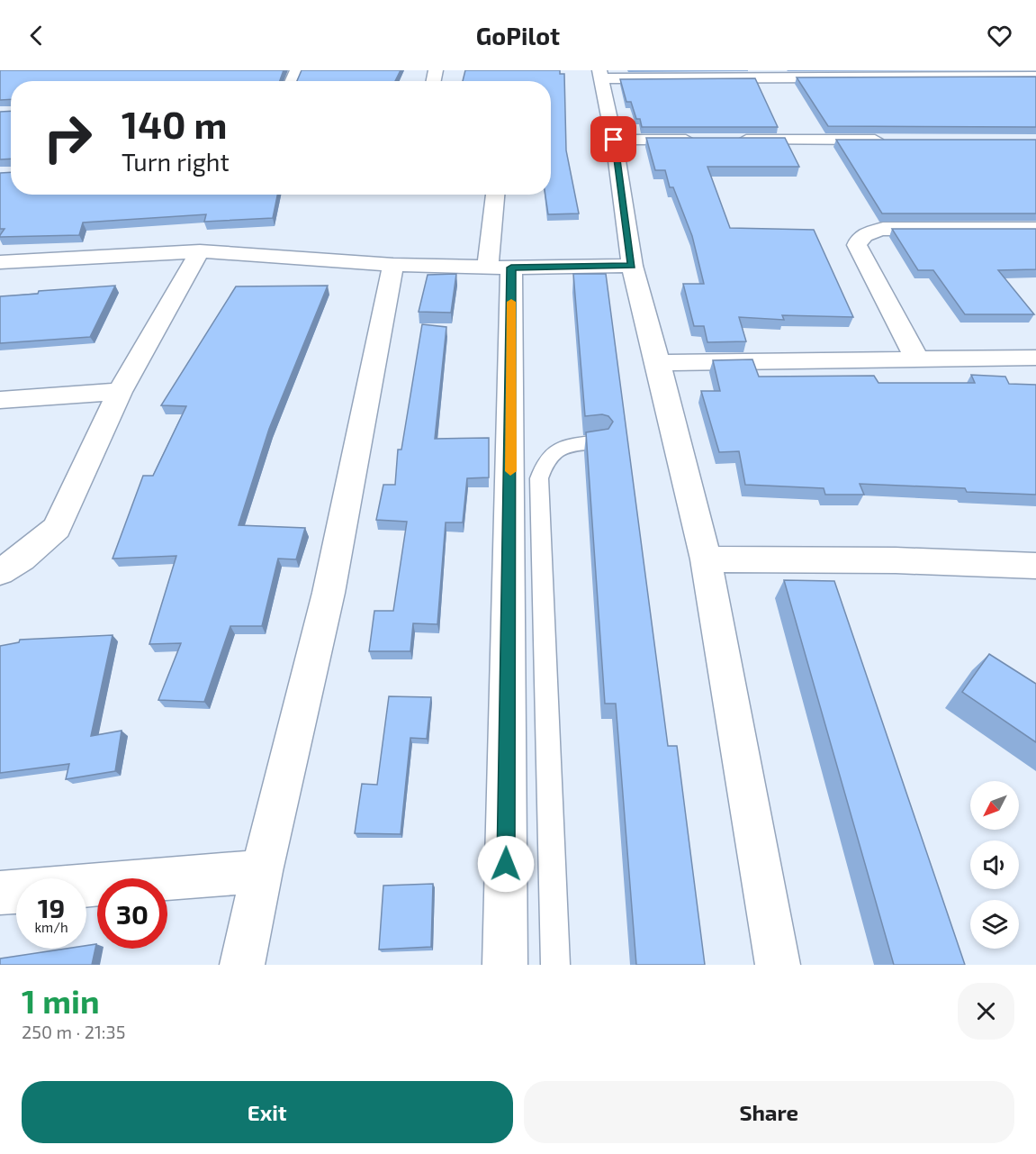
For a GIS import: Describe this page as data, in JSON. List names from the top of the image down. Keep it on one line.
{"north":"bottom left","page":{"header":"GoPilot","turn":["140 m","Turn right"],"speed":"19 km/h","limit":"30","heading":["1 min","250 m · 21:35"],"buttons":["Exit","Share"]}}
